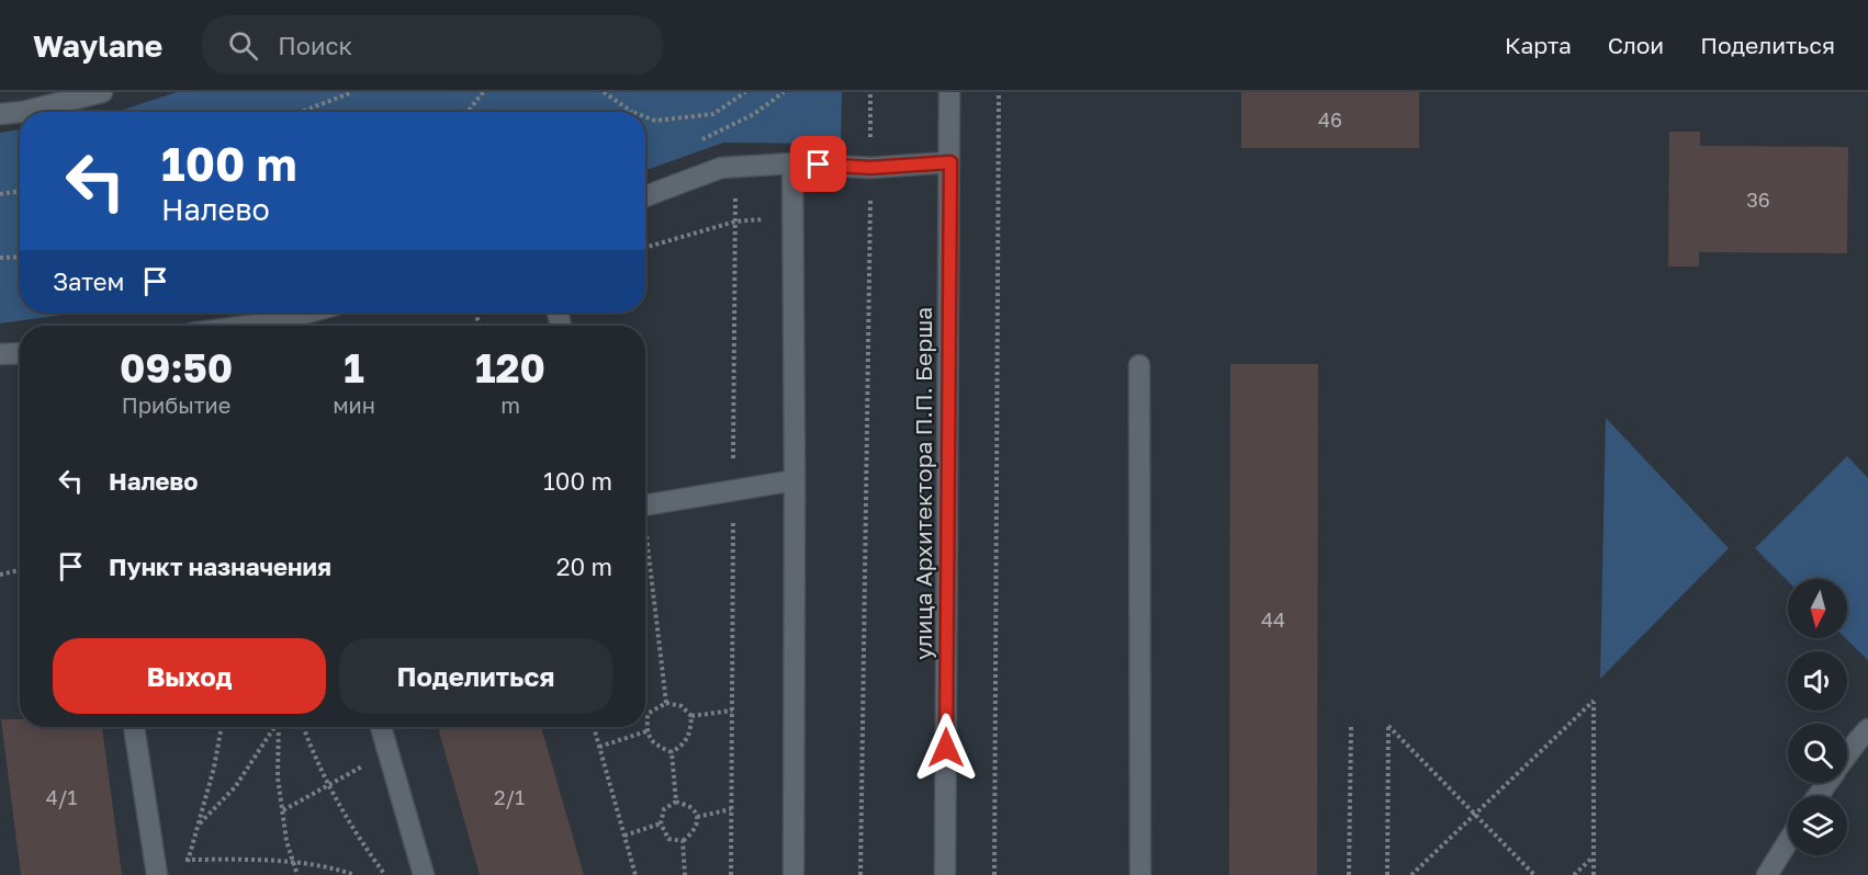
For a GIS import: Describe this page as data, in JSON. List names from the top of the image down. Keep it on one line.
{"streets":{"street":["улица Архитектора П.П. Берша"]},"house_numbers":["46","36","44","4/1","2/1"],"north":"bottom","page":{"header":"Waylane","search":"Поиск","nav":["Карта","Слои","Поделиться"],"turn":["100 m","Налево"],"then":"Затем","eta":["09:50","Прибытие","1","мин","120","m"],"list":[{"name":"Налево","value":"100 m"},{"name":"Пункт назначения","value":"20 m"}],"buttons":["Выход","Поделиться"]}}
